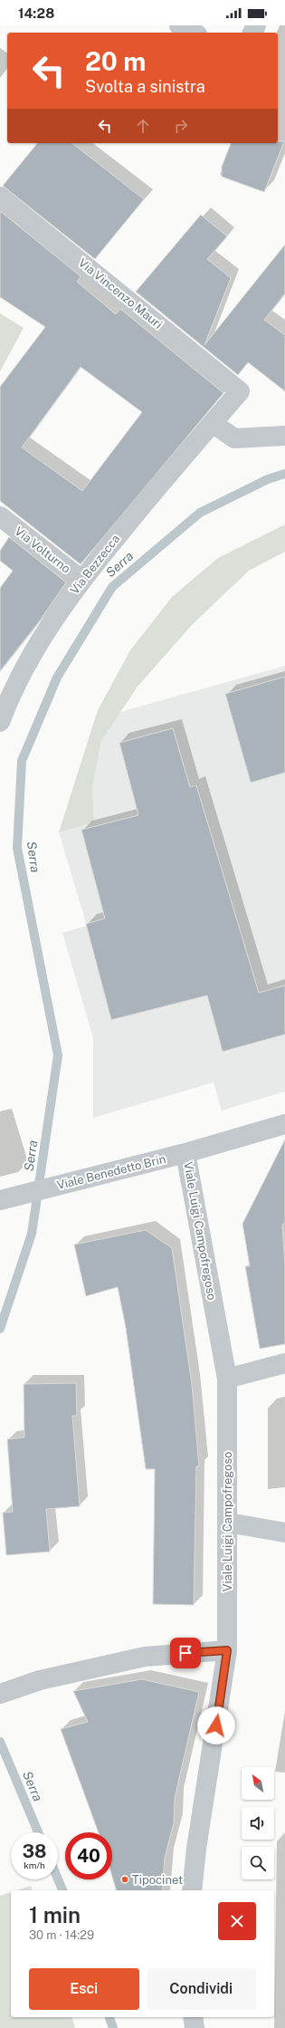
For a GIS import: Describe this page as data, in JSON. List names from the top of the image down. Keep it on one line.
{"streets":{"street":["Via Vincenzo Mauri","Via Volturno","Via Bezzecca","Viale Benedetto Brin","Viale Luigi Campofregoso"]},"crossings":[["Via Vincenzo Mauri","Via Bezzecca"],["Via Volturno","Via Bezzecca"],["Viale Benedetto Brin","Viale Luigi Campofregoso"]],"water":["Serra"],"places":["Tipocinet"],"north":"top left","page":{"status":"14:28","turn":["20 m","Svolta a sinistra"],"speed":"38 km/h","limit":"40","heading":["1 min","30 m · 14:29"],"buttons":["Esci","Condividi"]}}
